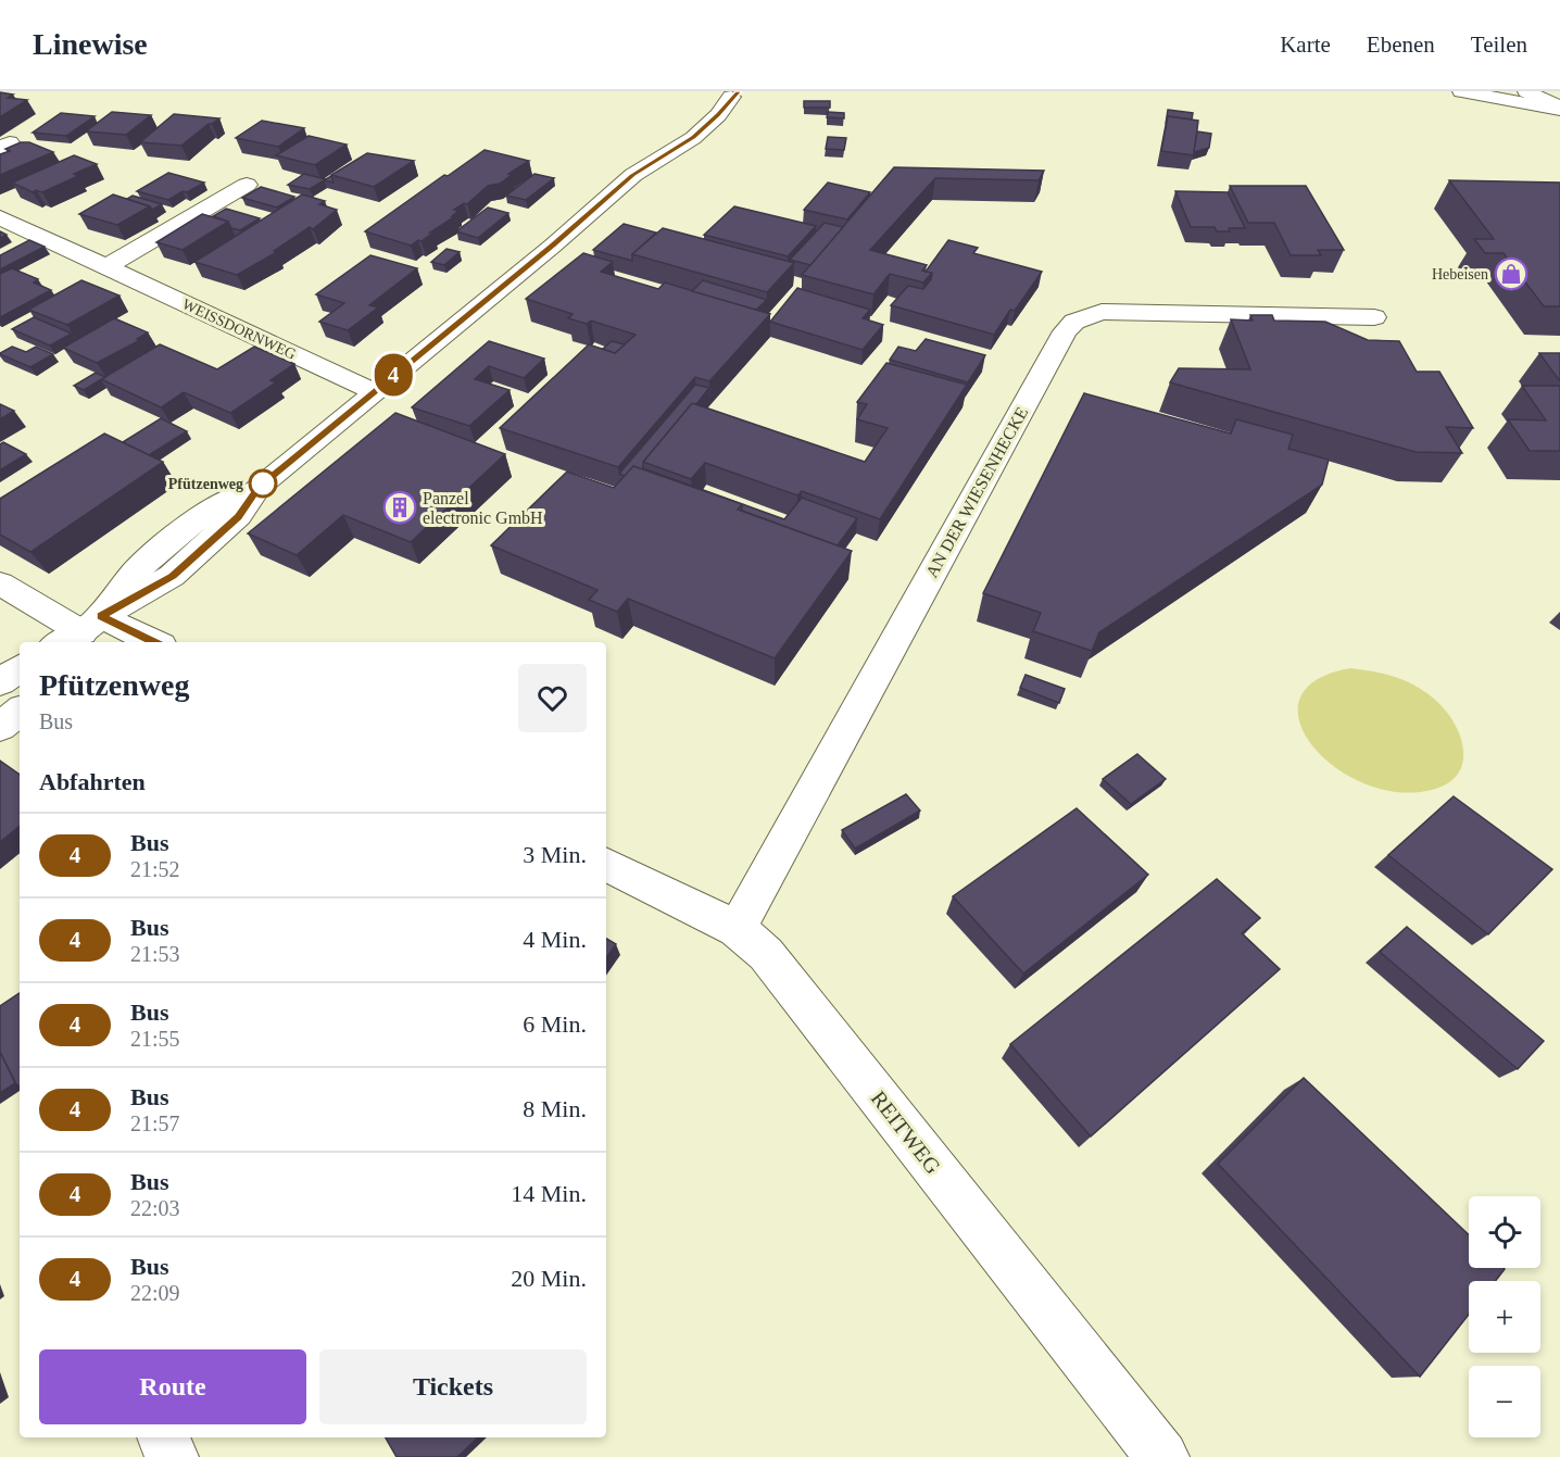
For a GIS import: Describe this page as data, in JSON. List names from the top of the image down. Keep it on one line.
{"streets":{"main road":["WEISSDORNWEG","AN DER WIESENHECKE","REITWEG"]},"crossings":[["AN DER WIESENHECKE","REITWEG"]],"places":{"shop":["Hebeisen"],"other":["Pfützenweg"],"building":["Panzel electronic GmbH"]},"lines":["bus line 4"],"page":{"header":"Linewise","nav":["Karte","Ebenen","Teilen"],"on_map":"4","heading":[["Pfützenweg","Bus"],"Abfahrten"],"list":[{"mark":"4","name":"Bus","note":"21:52","value":"3 Min."},{"mark":"4","name":"Bus","note":"21:53","value":"4 Min."},{"mark":"4","name":"Bus","note":"21:55","value":"6 Min."},{"mark":"4","name":"Bus","note":"21:57","value":"8 Min."},{"mark":"4","name":"Bus","note":"22:03","value":"14 Min."},{"mark":"4","name":"Bus","note":"22:09","value":"20 Min."}],"map_buttons":["+","−"],"buttons":["Route","Tickets"]}}
